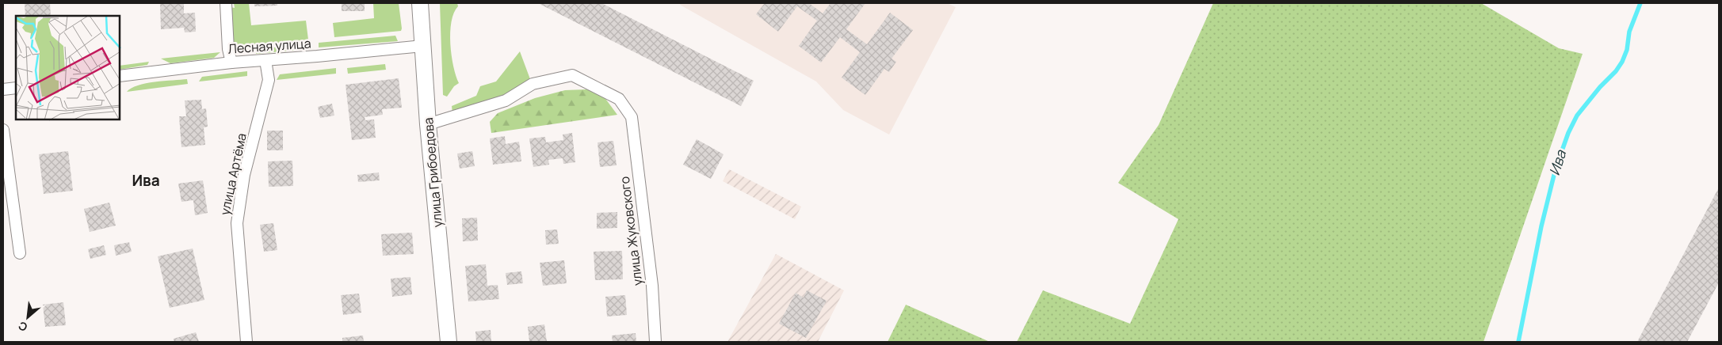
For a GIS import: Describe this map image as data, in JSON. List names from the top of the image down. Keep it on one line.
{"streets":{"street":["Лесная улица","улица Грибоедова","улица Артёма","улица Жуковского"]},"crossings":[["Лесная улица","улица Грибоедова"],["Лесная улица","улица Артёма"],["улица Грибоедова","улица Жуковского"]],"districts":["Ива"],"water":["Ива"],"north":"bottom left"}
